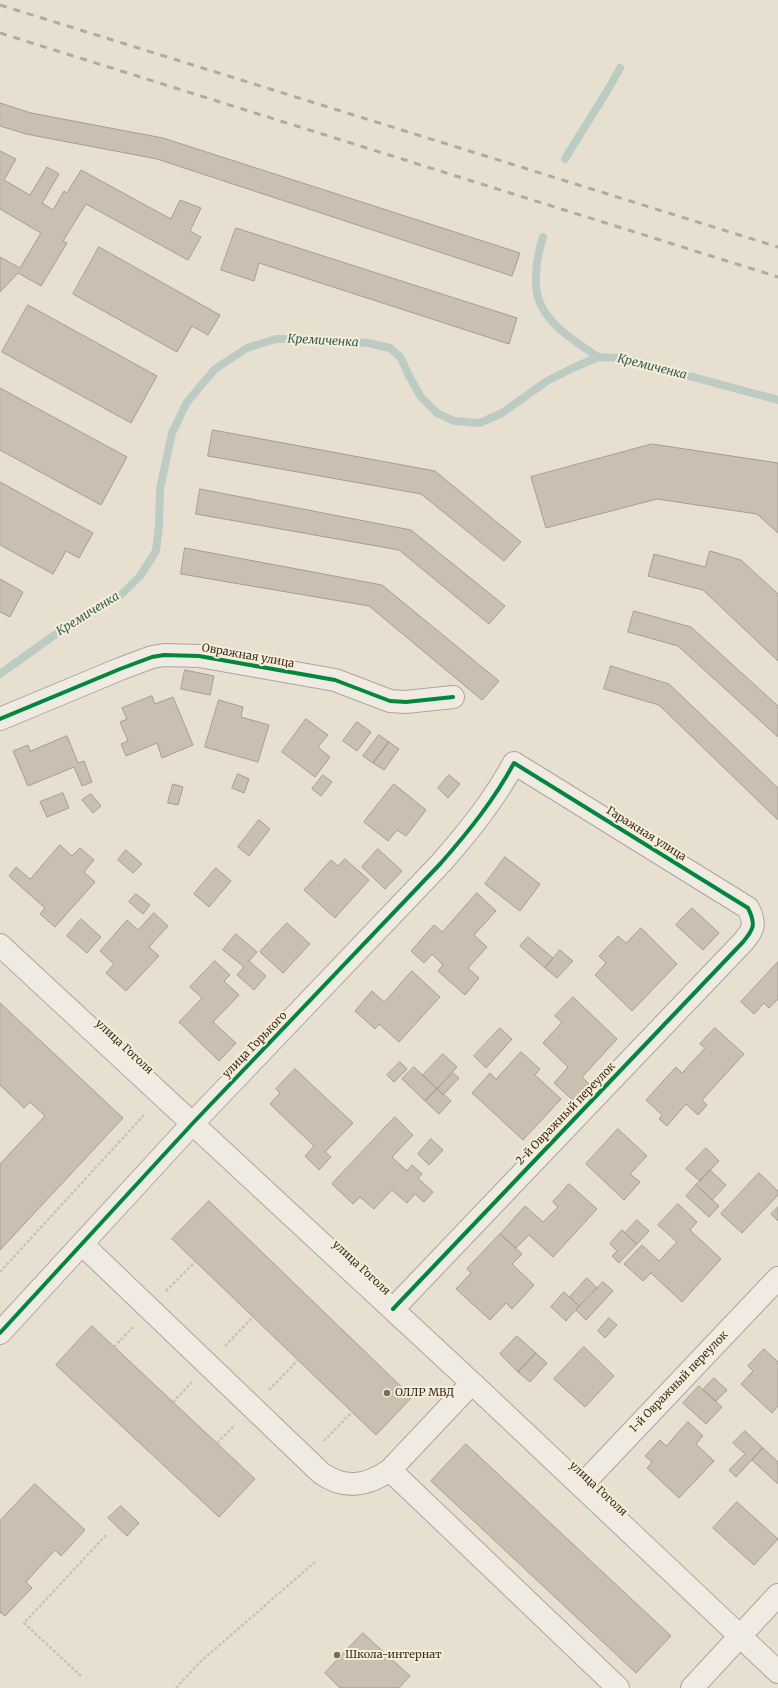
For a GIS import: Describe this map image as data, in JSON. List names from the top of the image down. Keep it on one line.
{"streets":{"street":["Овражная улица","Гаражная улица","улица Горького","улица Гоголя","2-й Овражный переулок","1-й Овражный переулок"]},"crossings":[["Гаражная улица","улица Горького"],["Гаражная улица","2-й Овражный переулок"],["улица Горького","улица Гоголя"],["улица Гоголя","2-й Овражный переулок"],["улица Гоголя","1-й Овражный переулок"]],"water":["Кремиченка"],"places":["ОЛЛР МВД","Школа-интернат"]}
